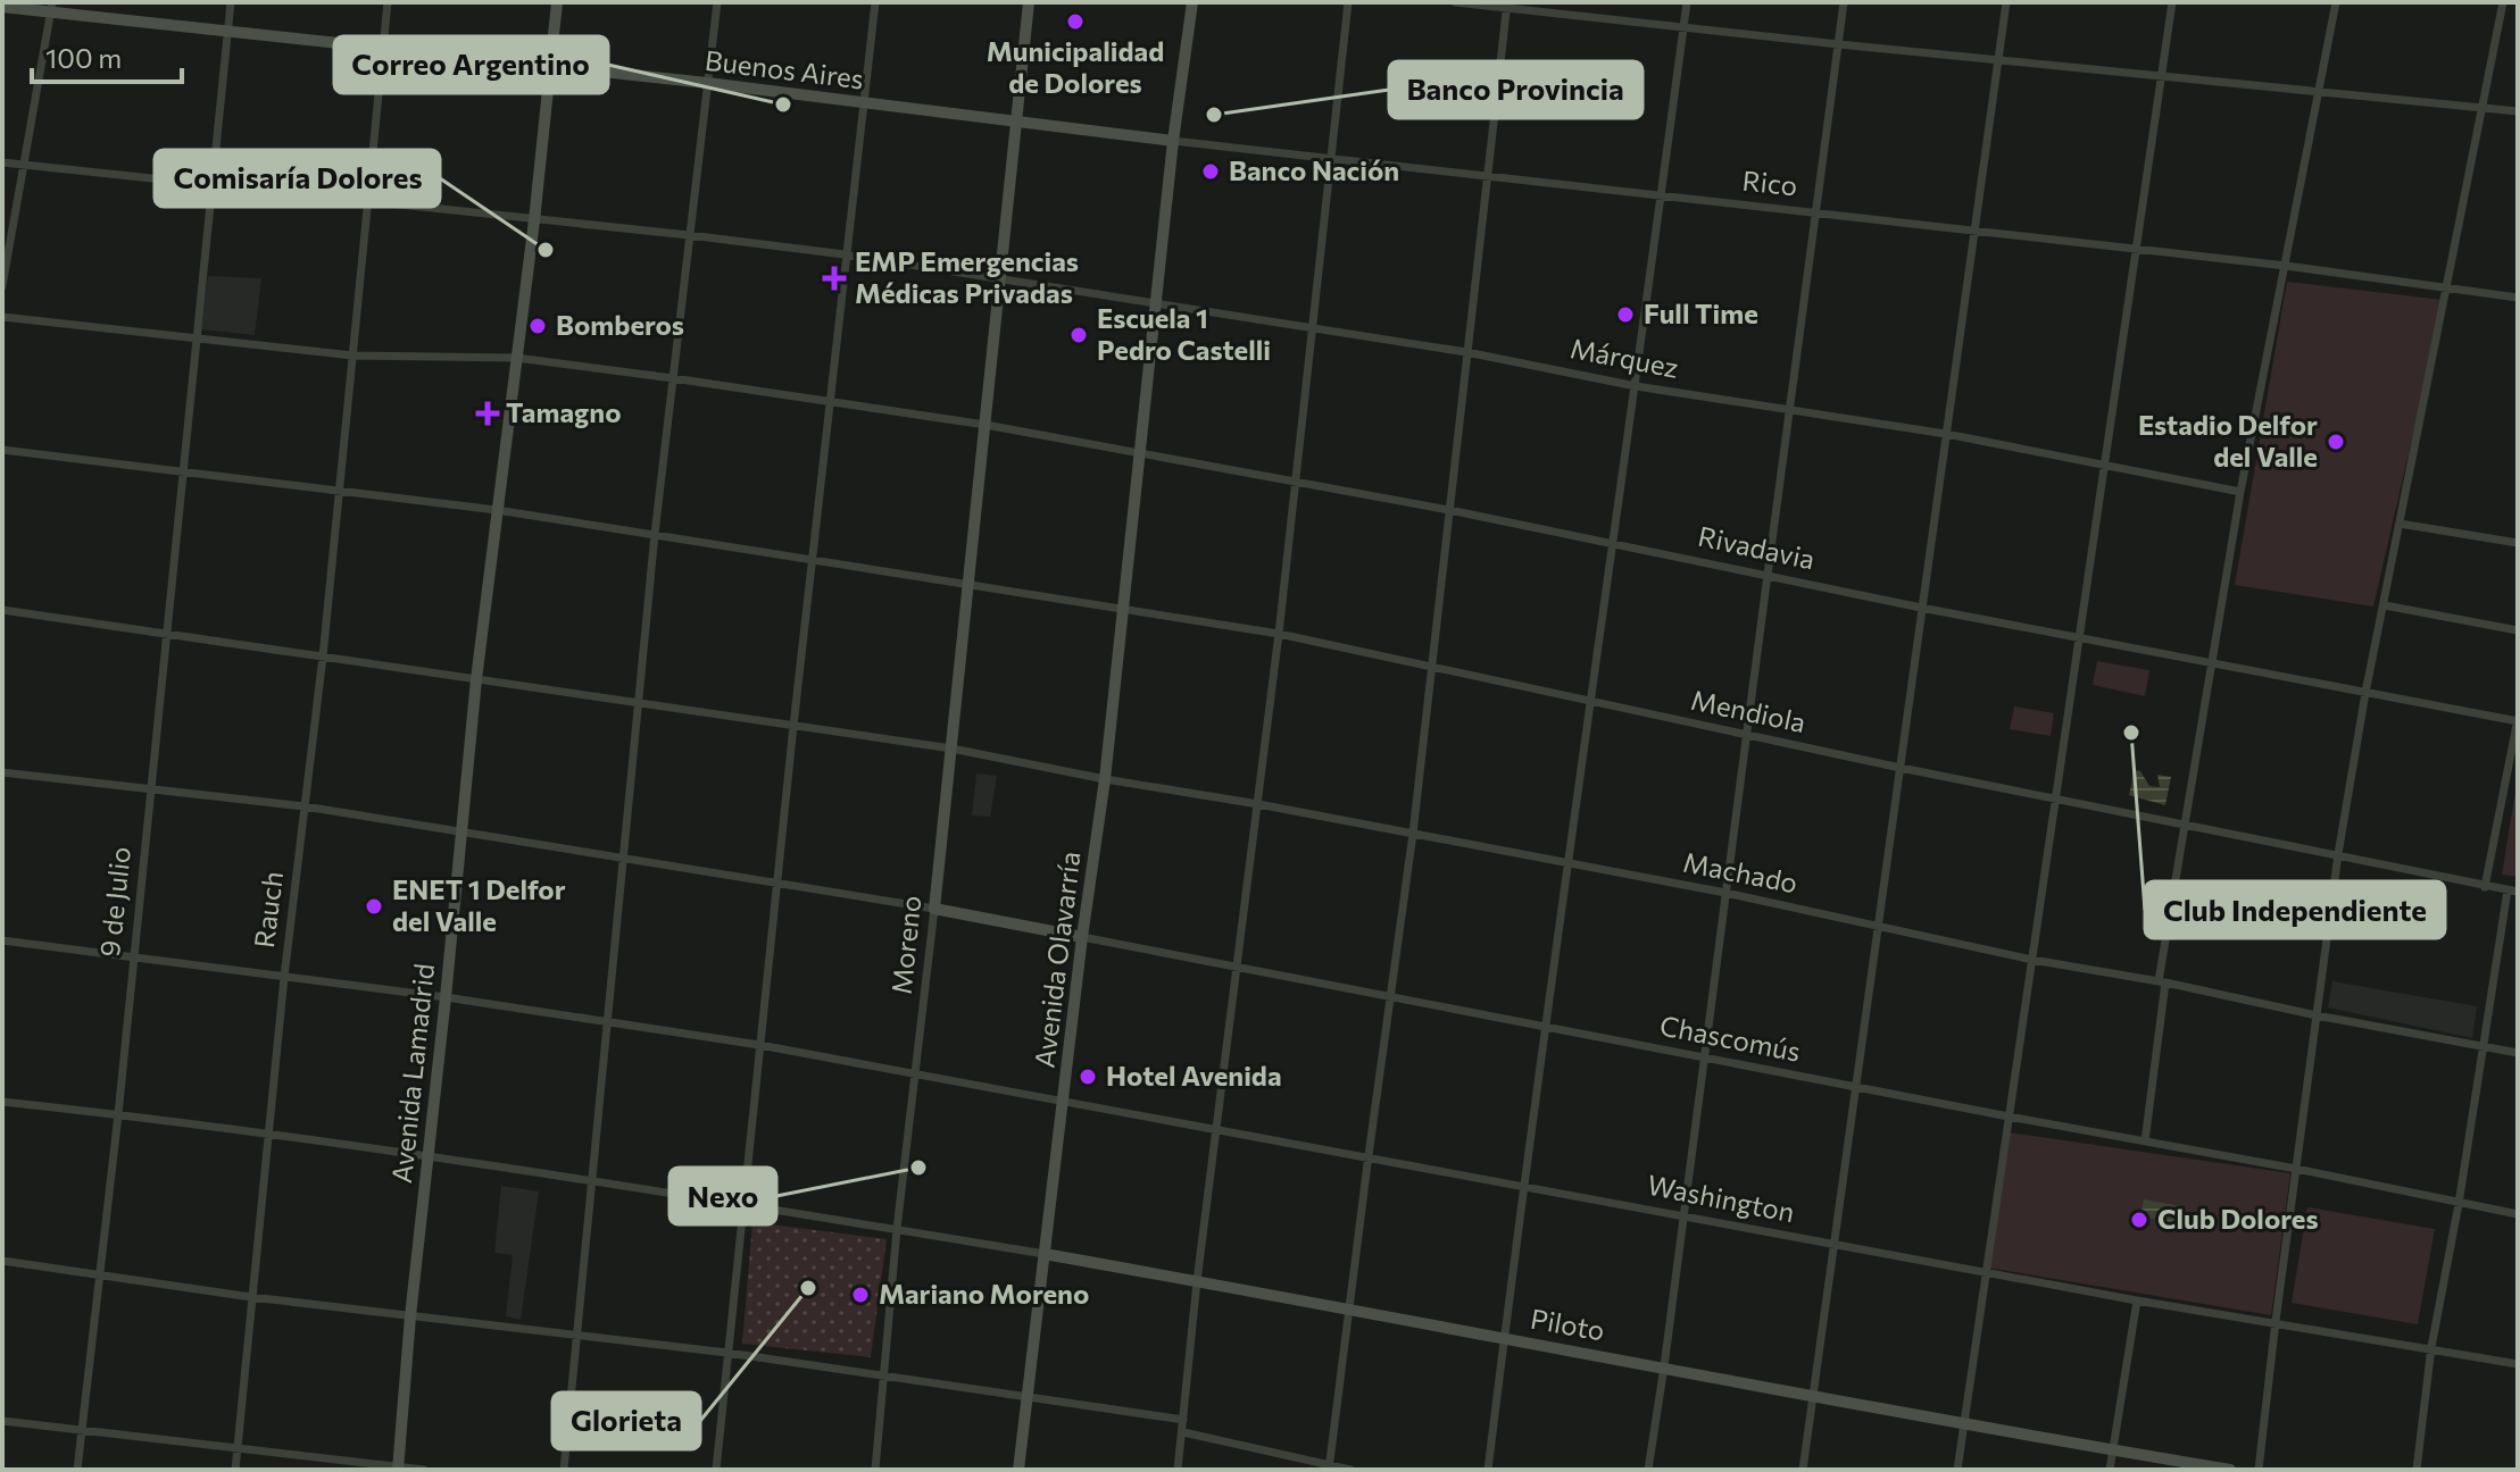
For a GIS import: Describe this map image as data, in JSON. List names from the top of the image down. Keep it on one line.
{"streets":{"main road":["Buenos Aires","Rico","Moreno","Avenida Olavarría","Chascomús","Avenida Lamadrid","Piloto"],"street":["Márquez","Rivadavia","Mendiola","Machado","9 de Julio","Rauch","Washington"]},"crossings":[["Buenos Aires","Rico"],["Buenos Aires","9 de Julio"],["Buenos Aires","Rauch"],["Buenos Aires","Moreno"],["Buenos Aires","Avenida Lamadrid"],["Rico","Moreno"],["Rico","Avenida Olavarría"],["Márquez","9 de Julio"],["Márquez","Rauch"],["Márquez","Moreno"],["Márquez","Avenida Olavarría"],["Márquez","Avenida Lamadrid"],["Rivadavia","9 de Julio"],["Rivadavia","Rauch"],["Rivadavia","Moreno"],["Rivadavia","Avenida Olavarría"],["Rivadavia","Avenida Lamadrid"],["Mendiola","9 de Julio"],["Mendiola","Rauch"],["Mendiola","Moreno"],["Mendiola","Avenida Olavarría"],["Mendiola","Avenida Lamadrid"],["Machado","9 de Julio"],["Machado","Rauch"],["Machado","Moreno"],["Machado","Avenida Olavarría"],["Machado","Avenida Lamadrid"],["9 de Julio","Washington"],["9 de Julio","Piloto"],["Rauch","Washington"],["Rauch","Piloto"],["Moreno","Chascomús"],["Moreno","Washington"],["Moreno","Piloto"],["Avenida Olavarría","Chascomús"],["Avenida Olavarría","Washington"],["Avenida Olavarría","Piloto"],["Avenida Lamadrid","Washington"],["Avenida Lamadrid","Piloto"]],"places":{"other":["Municipalidad de Dolores","Correo Argentino","Banco Provincia","Banco Nación","Comisaría Dolores","Full Time","Bomberos","Escuela 1 Pedro Castelli","Estadio Delfor del Valle","Club Independiente","ENET 1 Delfor del Valle","Hotel Avenida","Nexo","Club Dolores","Glorieta","Mariano Moreno"],"health":["EMP Emergencias Médicas Privadas","Tamagno"]},"scale_bar":"100 m"}
